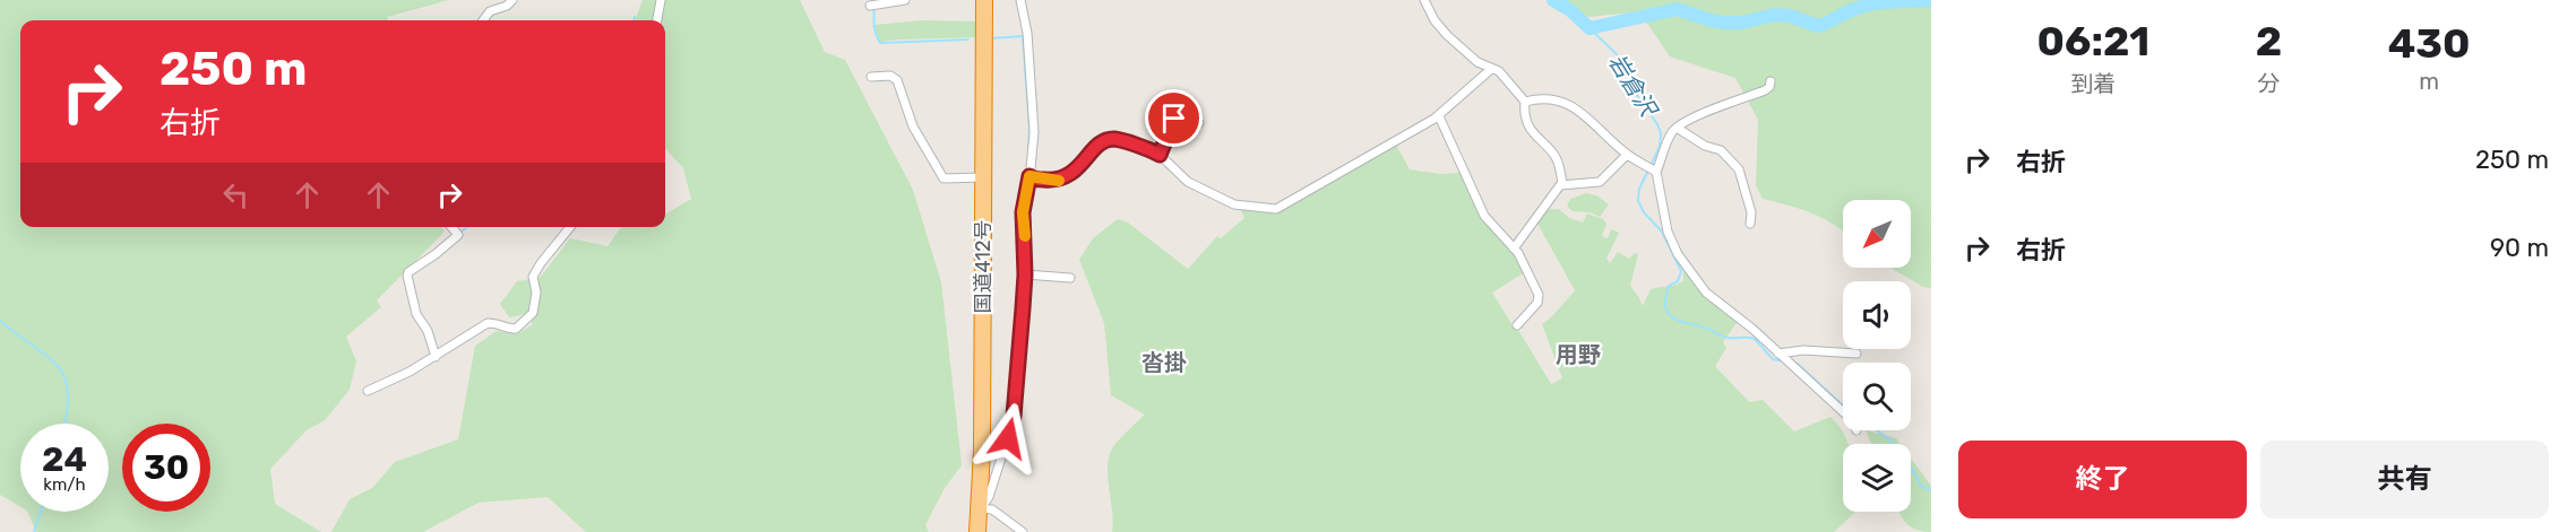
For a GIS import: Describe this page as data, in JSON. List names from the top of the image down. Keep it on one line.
{"streets":{"highway":["国道412号"]},"districts":["用野","沓掛"],"water":["岩倉沢"],"north":"bottom left","page":{"eta":["06:21","到着","2","分","430","m"],"turn":["250 m","右折"],"list":[{"name":"右折","value":"250 m"},{"name":"右折","value":"90 m"}],"speed":"24 km/h","limit":"30","buttons":["終了","共有"]}}
